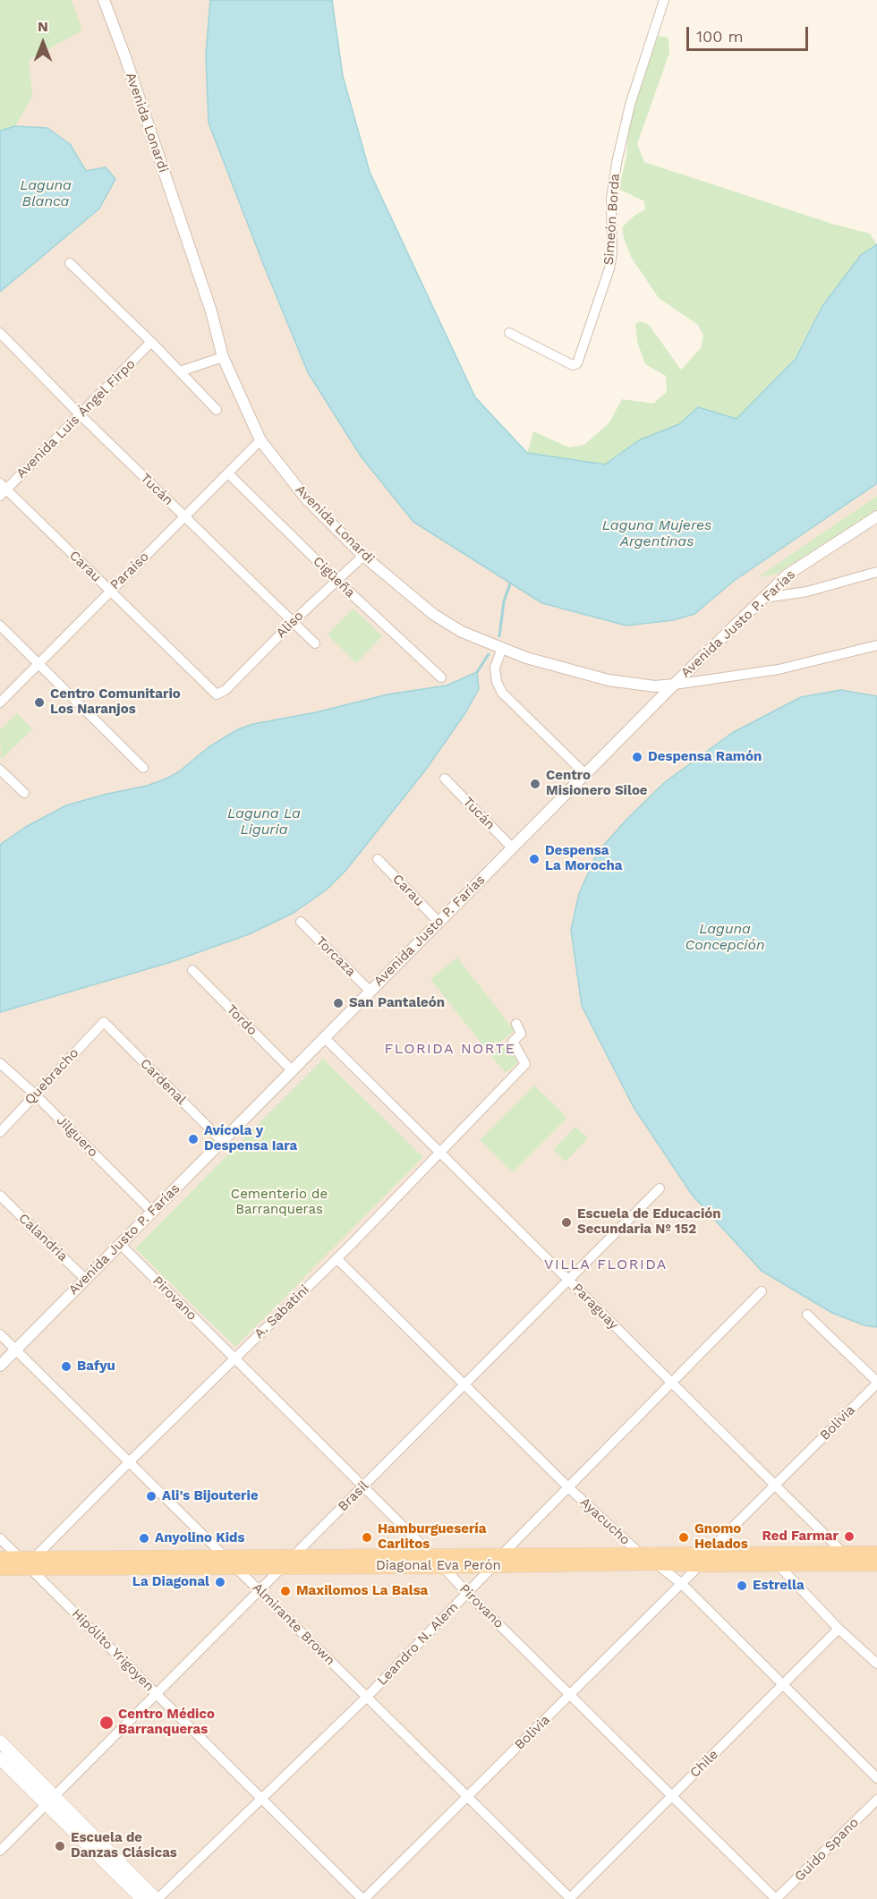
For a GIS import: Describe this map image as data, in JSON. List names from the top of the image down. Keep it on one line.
{"streets":{"main road":["Diagonal Eva Perón"],"street":["Avenida Lonardi","Simeón Borda","Avenida Luis Ángel Firpo","Tucán","Carau","Paraíso","Cigüeña","Avenida Justo P. Farías","Aliso","Torcaza","Tordo","Quebracho","Cardenal","Jilguero","Calandria","Pirovano","Paraguay","A. Sabatini","Bolivia","Brasil","Ayacucho","Almirante Brown","Leandro N. Alem","Hipólito Yrigoyen","Chile","Guido Spano"]},"crossings":[["Avenida Lonardi","Paraíso"],["Avenida Lonardi","Avenida Justo P. Farías"],["Avenida Lonardi","Aliso"],["Avenida Luis Ángel Firpo","Tucán"],["Avenida Luis Ángel Firpo","Carau"],["Tucán","Paraíso"],["Tucán","Avenida Justo P. Farías"],["Tucán","Aliso"],["Carau","Paraíso"],["Carau","Avenida Justo P. Farías"],["Carau","Aliso"],["Paraíso","Cigüeña"],["Cigüeña","Aliso"],["Avenida Justo P. Farías","Torcaza"],["Avenida Justo P. Farías","Tordo"],["Avenida Justo P. Farías","Cardenal"],["Avenida Justo P. Farías","Jilguero"],["Avenida Justo P. Farías","Calandria"],["Avenida Justo P. Farías","Pirovano"],["Avenida Justo P. Farías","Paraguay"],["Avenida Justo P. Farías","Almirante Brown"],["Quebracho","Cardenal"],["Quebracho","Jilguero"],["Pirovano","A. Sabatini"],["Pirovano","Bolivia"],["Pirovano","Brasil"],["Pirovano","Diagonal Eva Perón"],["Pirovano","Leandro N. Alem"],["Pirovano","Chile"],["Pirovano","Guido Spano"],["Paraguay","A. Sabatini"],["Paraguay","Bolivia"],["Paraguay","Brasil"],["Paraguay","Diagonal Eva Perón"],["Paraguay","Leandro N. Alem"],["A. Sabatini","Ayacucho"],["A. Sabatini","Diagonal Eva Perón"],["A. Sabatini","Almirante Brown"],["A. Sabatini","Hipólito Yrigoyen"],["Bolivia","Ayacucho"],["Bolivia","Diagonal Eva Perón"],["Bolivia","Almirante Brown"],["Bolivia","Hipólito Yrigoyen"],["Brasil","Ayacucho"],["Brasil","Diagonal Eva Perón"],["Brasil","Almirante Brown"],["Brasil","Hipólito Yrigoyen"],["Ayacucho","Diagonal Eva Perón"],["Ayacucho","Leandro N. Alem"],["Ayacucho","Chile"],["Diagonal Eva Perón","Almirante Brown"],["Diagonal Eva Perón","Leandro N. Alem"],["Diagonal Eva Perón","Hipólito Yrigoyen"],["Almirante Brown","Leandro N. Alem"],["Almirante Brown","Chile"],["Leandro N. Alem","Hipólito Yrigoyen"]],"districts":["FLORIDA NORTE","VILLA FLORIDA"],"water":["Laguna Blanca","Laguna Mujeres Argentinas","Laguna La Liguria","Laguna Concepción"],"parks":["Cementerio de Barranqueras"],"places":["Centro Comunitario Los Naranjos","Despensa Ramón","Centro Misionero Siloe","Despensa La Morocha","San Pantaleón","Avícola y Despensa Iara","Escuela de Educación Secundaria Nº 152","Bafyu","Ali's Bijouterie","Red Farmar","Hamburguesería Carlitos","Gnomo Helados","Anyolino Kids","La Diagonal","Estrella","Maxilomos La Balsa","Centro Médico Barranqueras","Escuela de Danzas Clásicas"],"scale_bar":"100 m","north":"top"}
